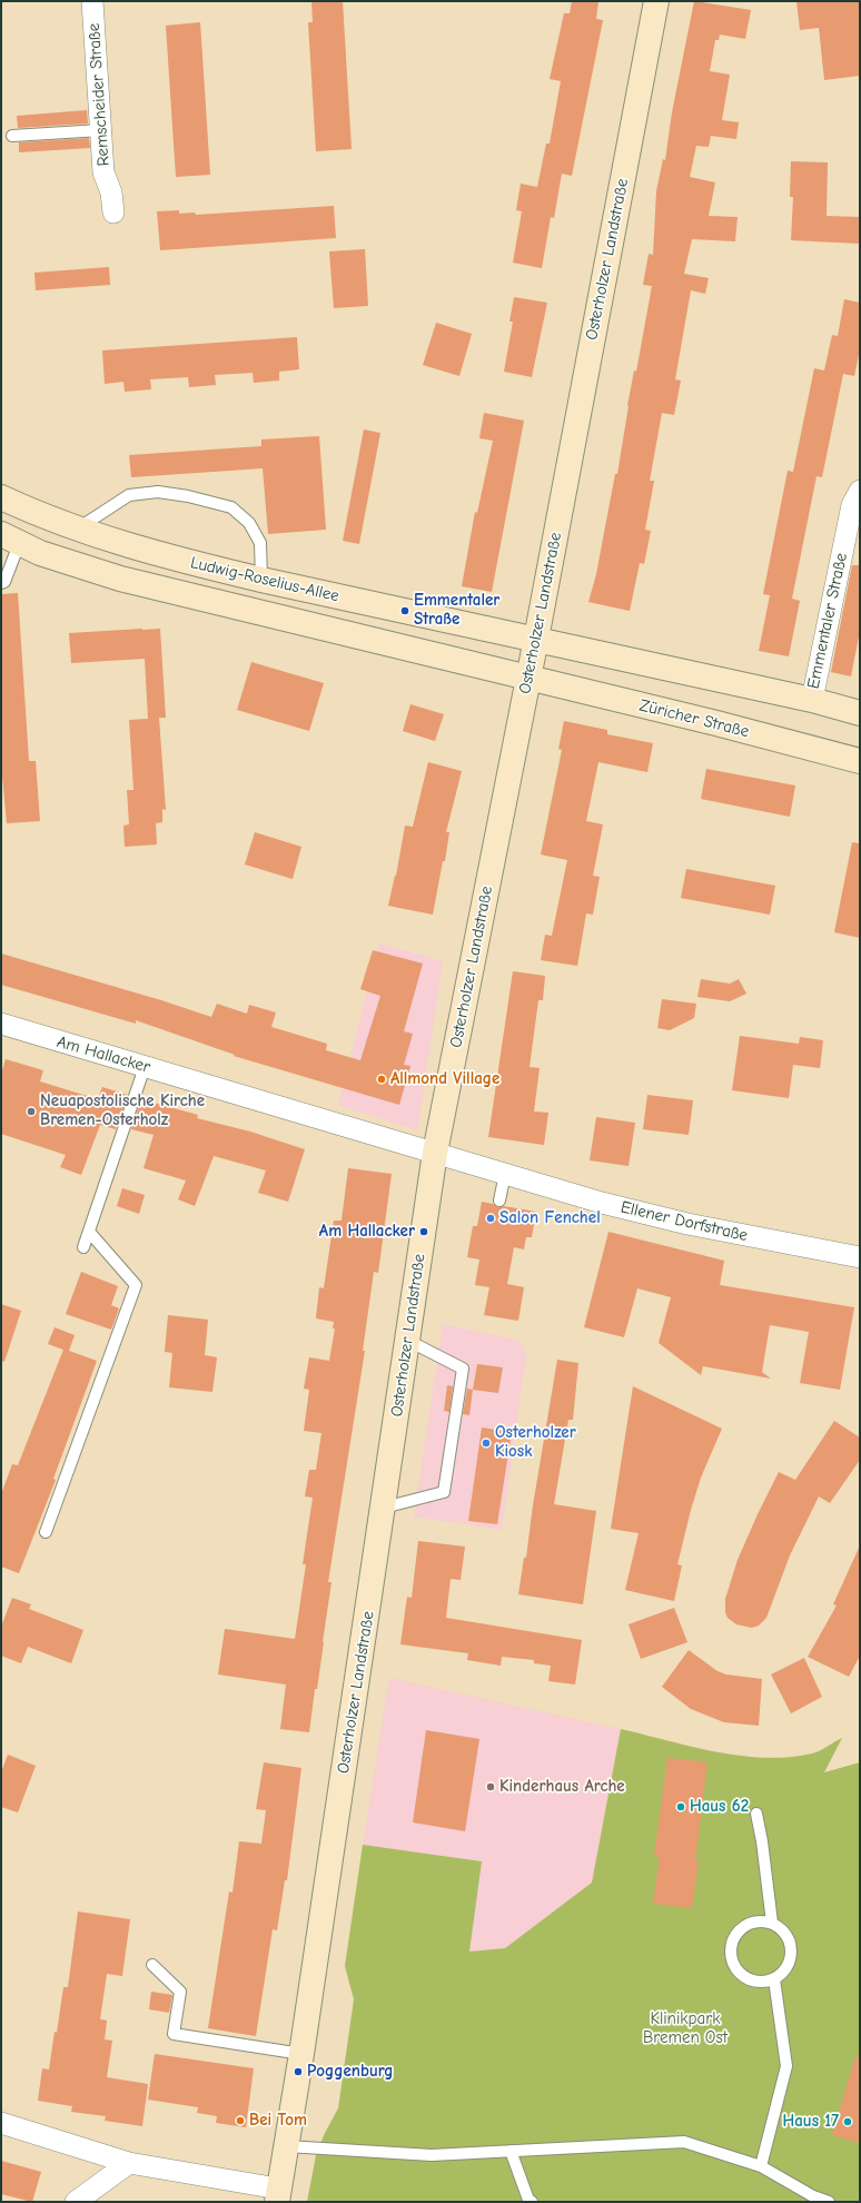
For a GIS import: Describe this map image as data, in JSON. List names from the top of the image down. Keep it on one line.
{"streets":{"main road":["Osterholzer Landstraße","Ludwig-Roselius-Allee","Züricher Straße"],"street":["Remscheider Straße","Emmentaler Straße","Am Hallacker","Ellener Dorfstraße"]},"crossings":[["Osterholzer Landstraße","Ludwig-Roselius-Allee"],["Osterholzer Landstraße","Züricher Straße"],["Osterholzer Landstraße","Am Hallacker"],["Osterholzer Landstraße","Ellener Dorfstraße"],["Ludwig-Roselius-Allee","Züricher Straße"],["Am Hallacker","Ellener Dorfstraße"]],"parks":["Klinikpark Bremen Ost"],"places":["Emmentaler Straße","Allmond Village","Neuapostolische Kirche Bremen-Osterholz","Salon Fenchel","Am Hallacker","Osterholzer Kiosk","Kinderhaus Arche","Haus 62","Poggenburg","Bei Tom","Haus 17"]}
